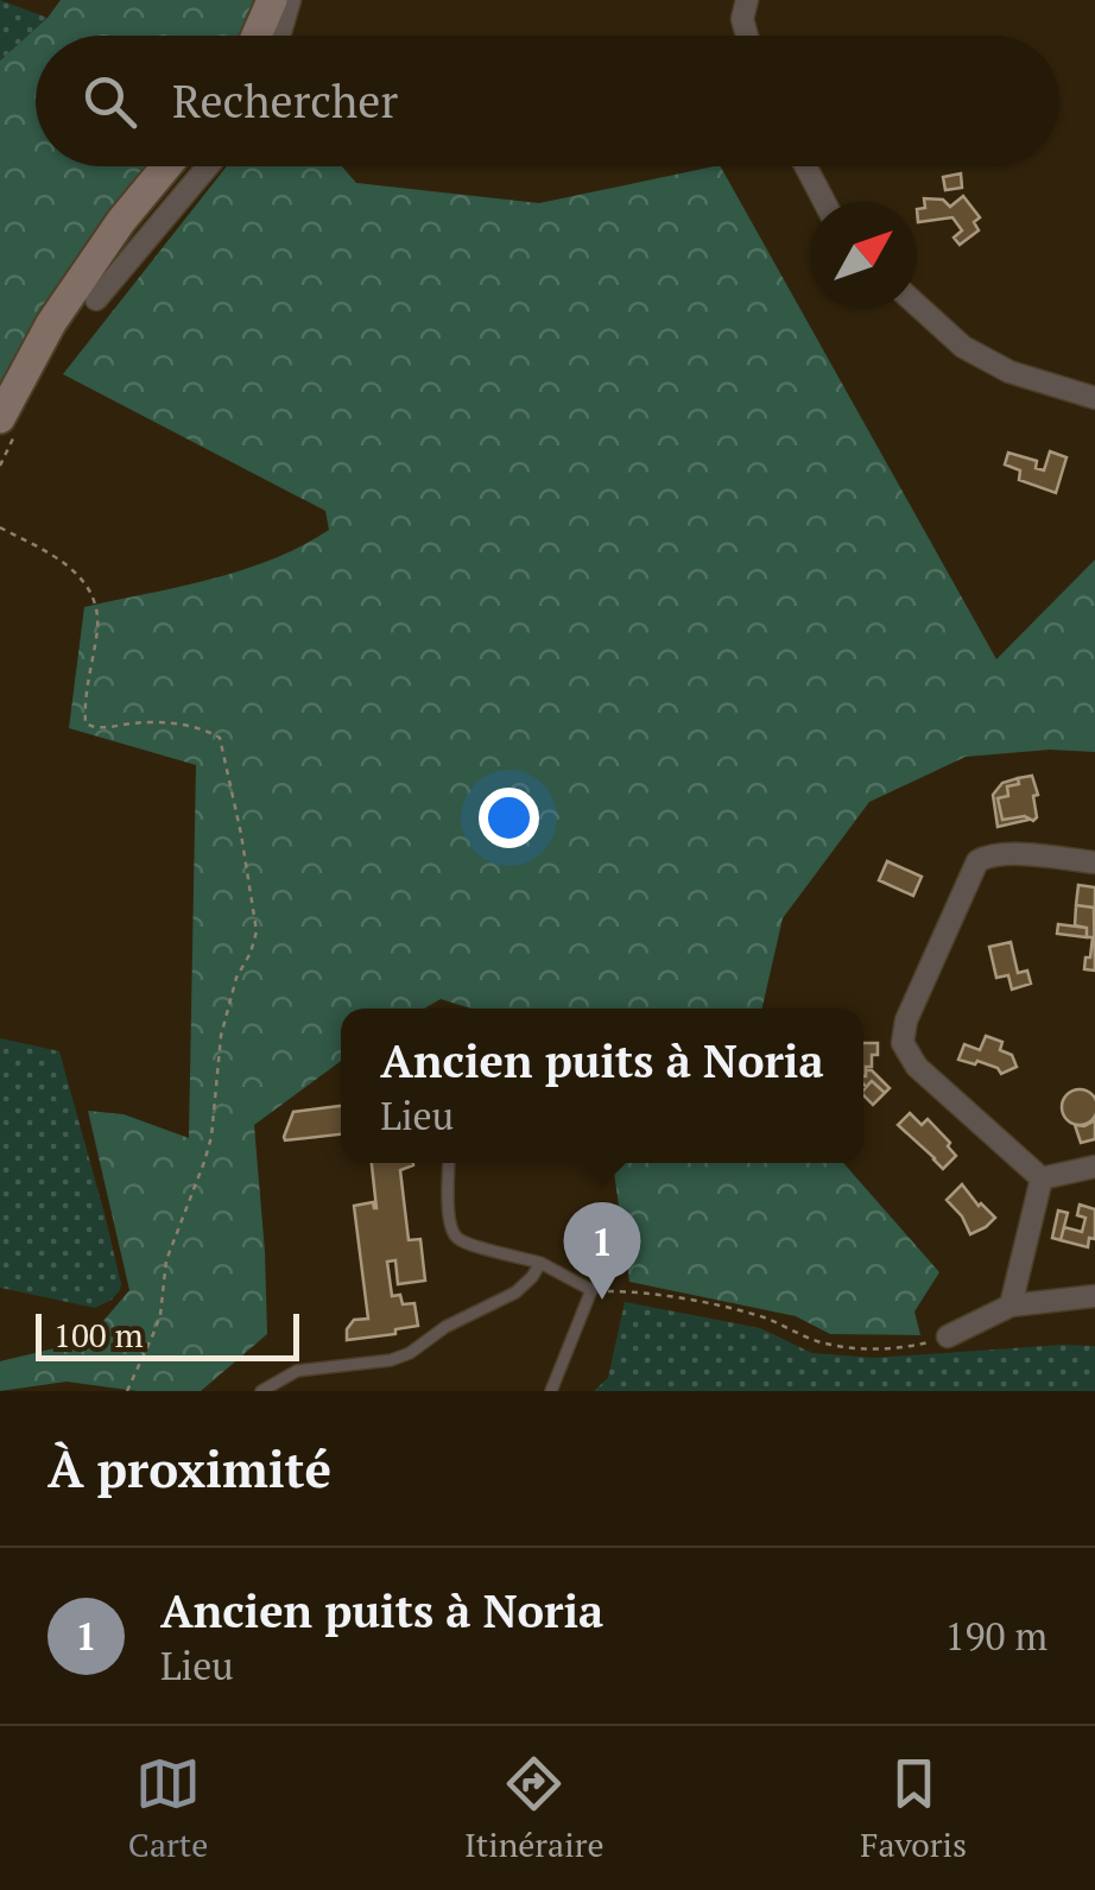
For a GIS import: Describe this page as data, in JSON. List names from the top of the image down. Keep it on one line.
{"scale_bar":"100 m","north":"top right","page":{"search":"Rechercher","popup":["Ancien puits à Noria","Lieu"],"pins":"1","scale":"100 m","heading":"À proximité","list":[{"mark":"1","name":"Ancien puits à Noria","note":"Lieu","value":"190 m"}],"nav":["Carte","Itinéraire","Favoris"]}}
